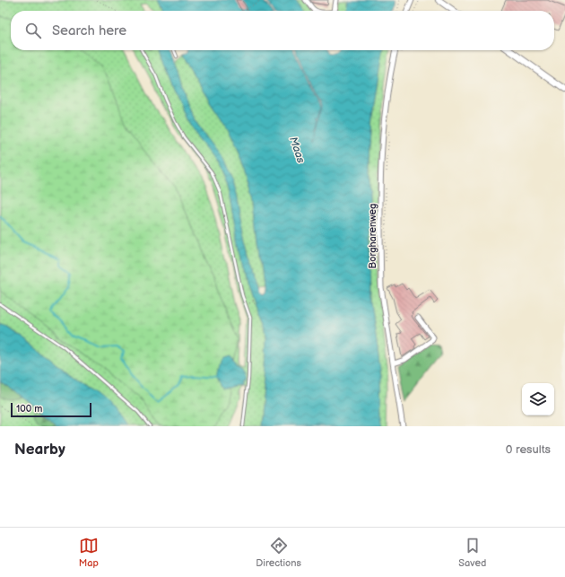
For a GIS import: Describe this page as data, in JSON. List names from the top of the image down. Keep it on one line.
{"streets":{"street":["Borgharenweg"]},"water":["Maas"],"scale_bar":"100 m","page":{"search":"Search here","scale":"100 m","heading":["Nearby","0 results"],"nav":["Map","Directions","Saved"]}}
